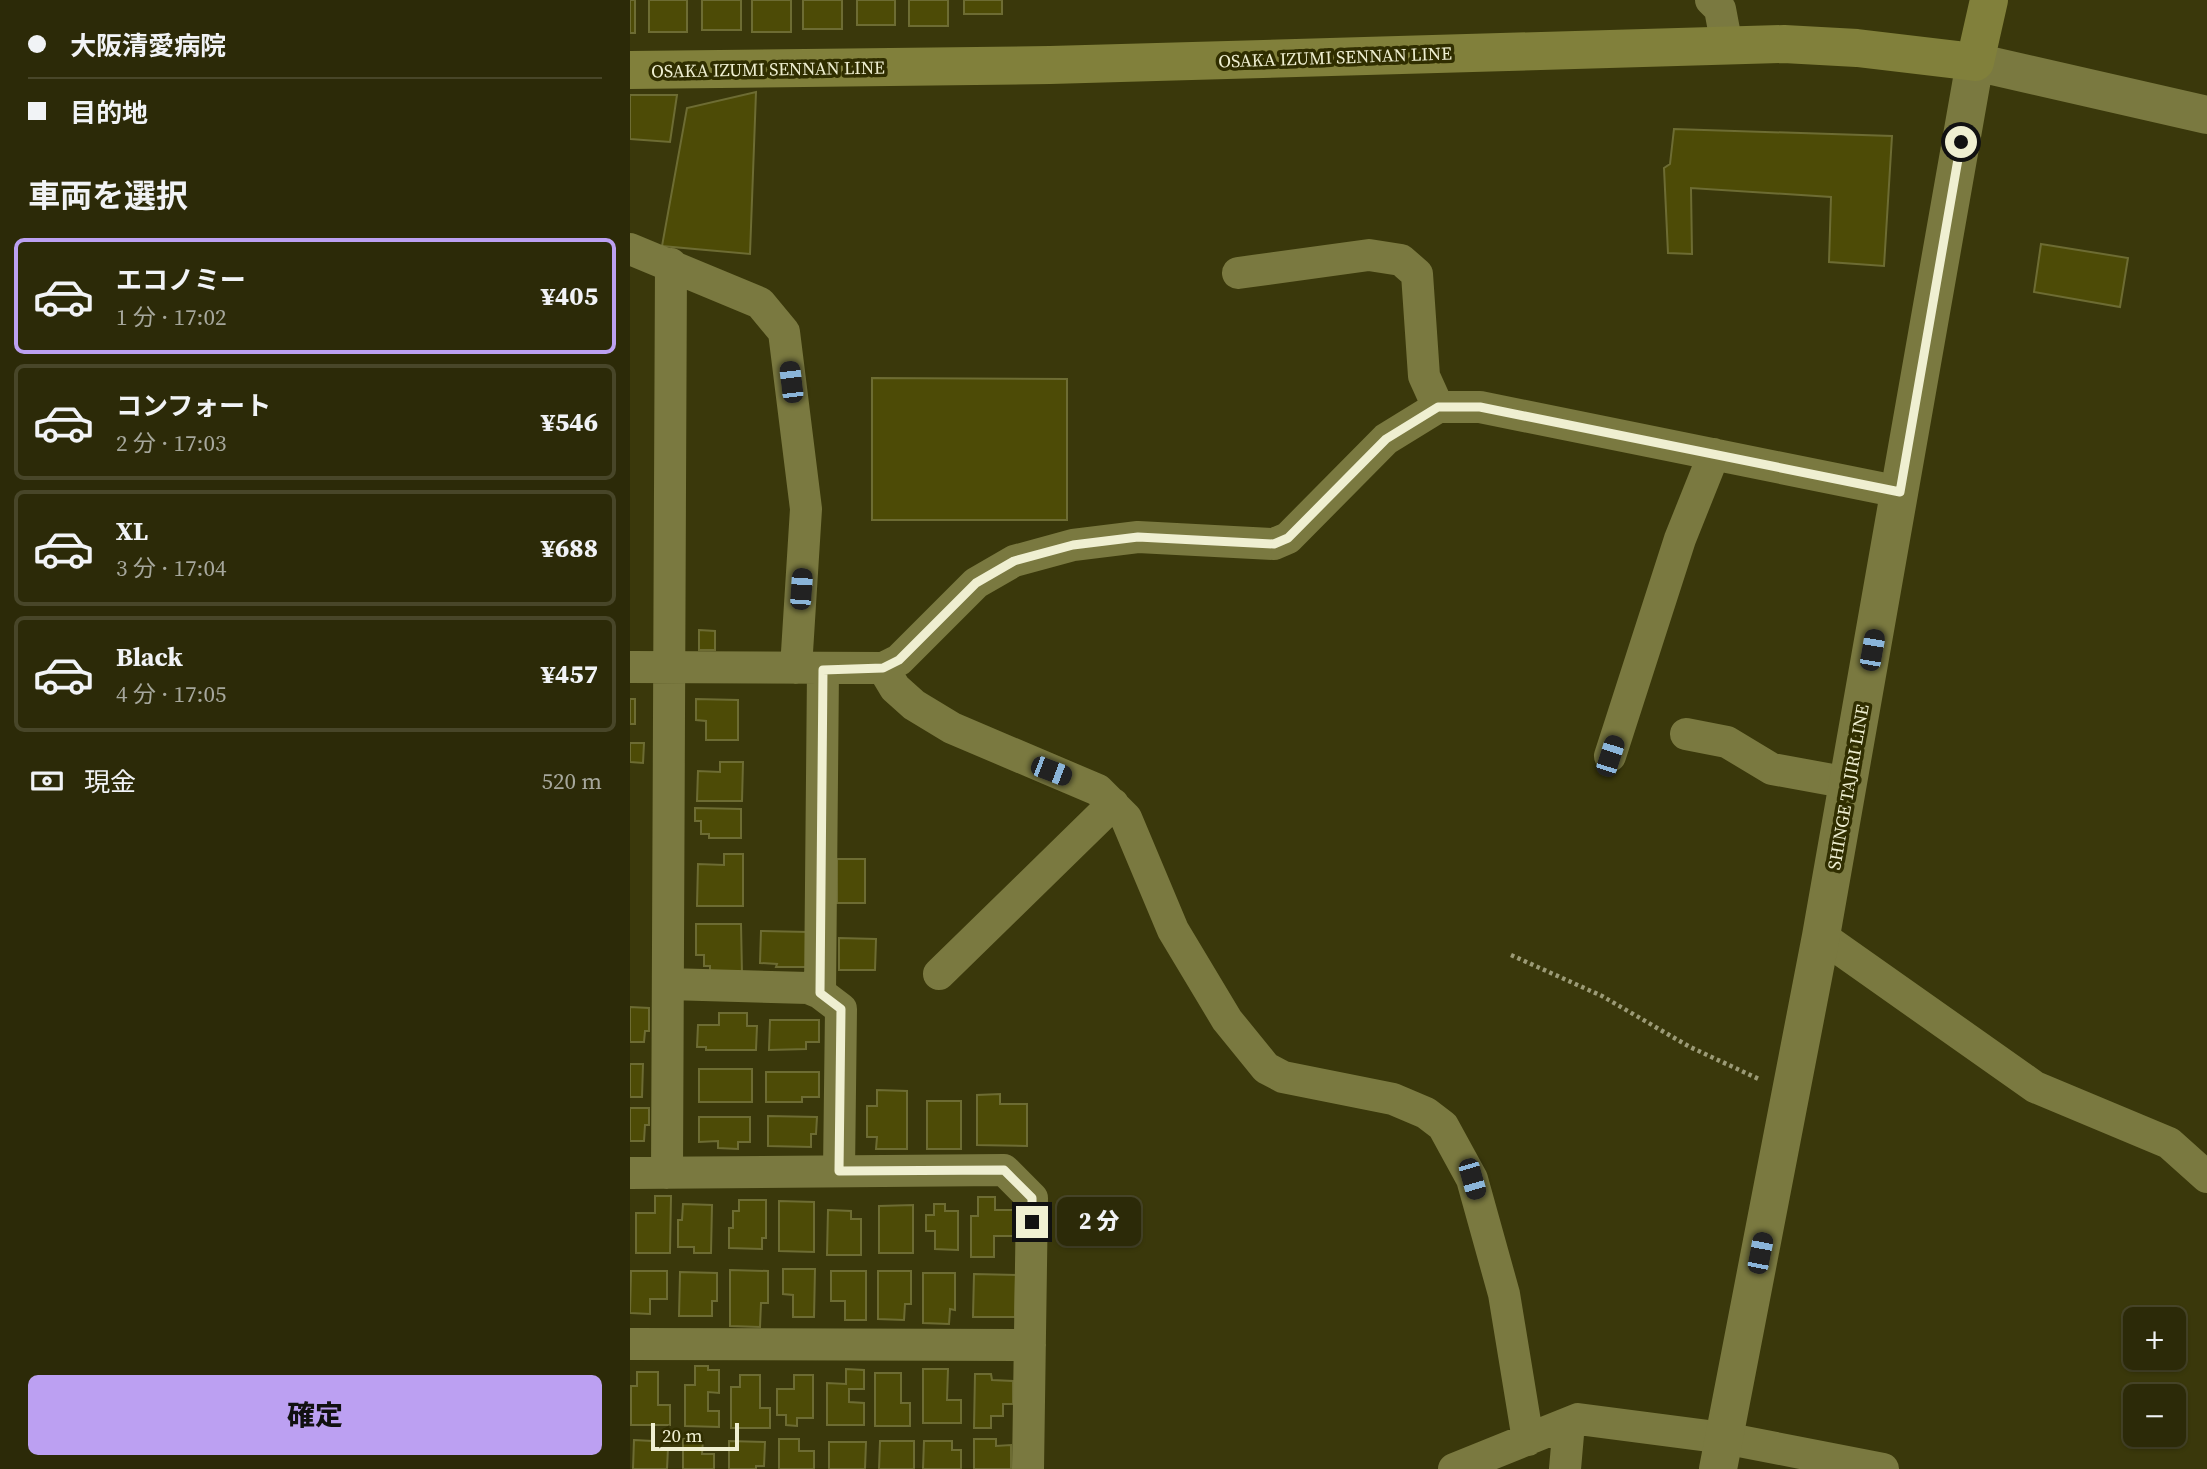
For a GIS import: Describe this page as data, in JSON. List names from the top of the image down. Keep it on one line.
{"streets":{"main road":["OSAKA IZUMI SENNAN LINE","SHINGE TAJIRI LINE"]},"crossings":[["OSAKA IZUMI SENNAN LINE","SHINGE TAJIRI LINE"]],"scale_bar":"20 m","page":{"banner":["大阪清愛病院","目的地"],"heading":"車両を選択","list":[{"name":"エコノミー","note":"1 分 · 17:02","value":"¥405"},{"name":"コンフォート","note":"2 分 · 17:03","value":"¥546"},{"name":"XL","note":"3 分 · 17:04","value":"¥688"},{"name":"Black","note":"4 分 · 17:05","value":"¥457"}],"pay":["現金","520 m"],"bubble":"2 分","map_buttons":["+","−"],"buttons":"確定","scale":"20 m"}}
